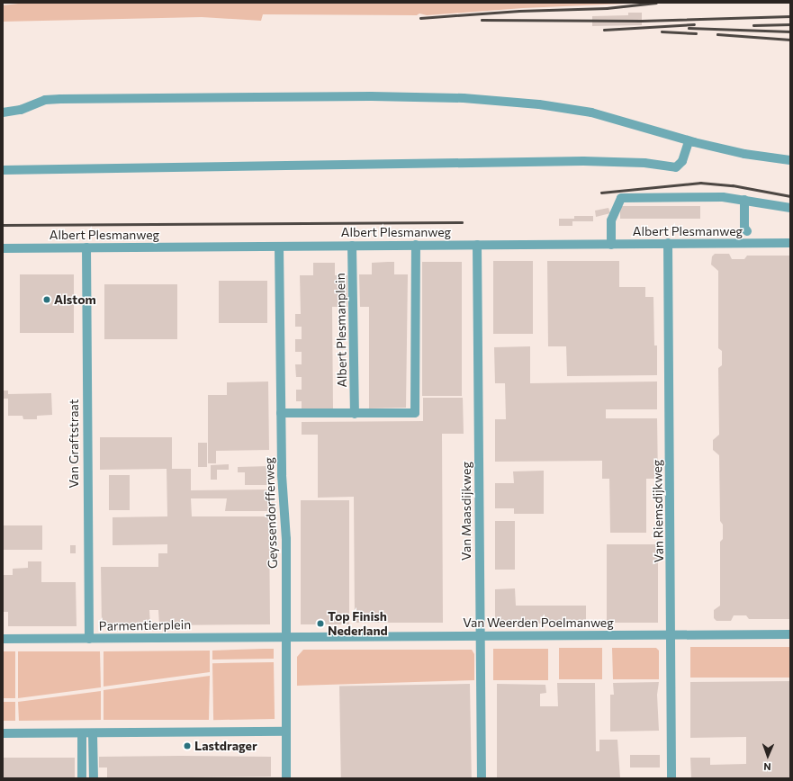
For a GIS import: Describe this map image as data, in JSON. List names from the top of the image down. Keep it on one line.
{"streets":{"street":["Albert Plesmanweg","Albert Plesmanplein","Van Graftstraat","Van Maasdijkweg","Van Riemsdijkweg","Geyssendorfferweg","Van Weerden Poelmanweg","Parmentierplein"]},"crossings":[["Albert Plesmanweg","Albert Plesmanplein"],["Albert Plesmanweg","Van Graftstraat"],["Albert Plesmanweg","Van Maasdijkweg"],["Albert Plesmanweg","Van Riemsdijkweg"],["Albert Plesmanweg","Geyssendorfferweg"],["Van Graftstraat","Parmentierplein"],["Van Maasdijkweg","Van Weerden Poelmanweg"],["Van Riemsdijkweg","Van Weerden Poelmanweg"],["Geyssendorfferweg","Van Weerden Poelmanweg"],["Geyssendorfferweg","Parmentierplein"],["Van Weerden Poelmanweg","Parmentierplein"]],"places":["Alstom","Top Finish Nederland","Lastdrager"],"north":"bottom"}
